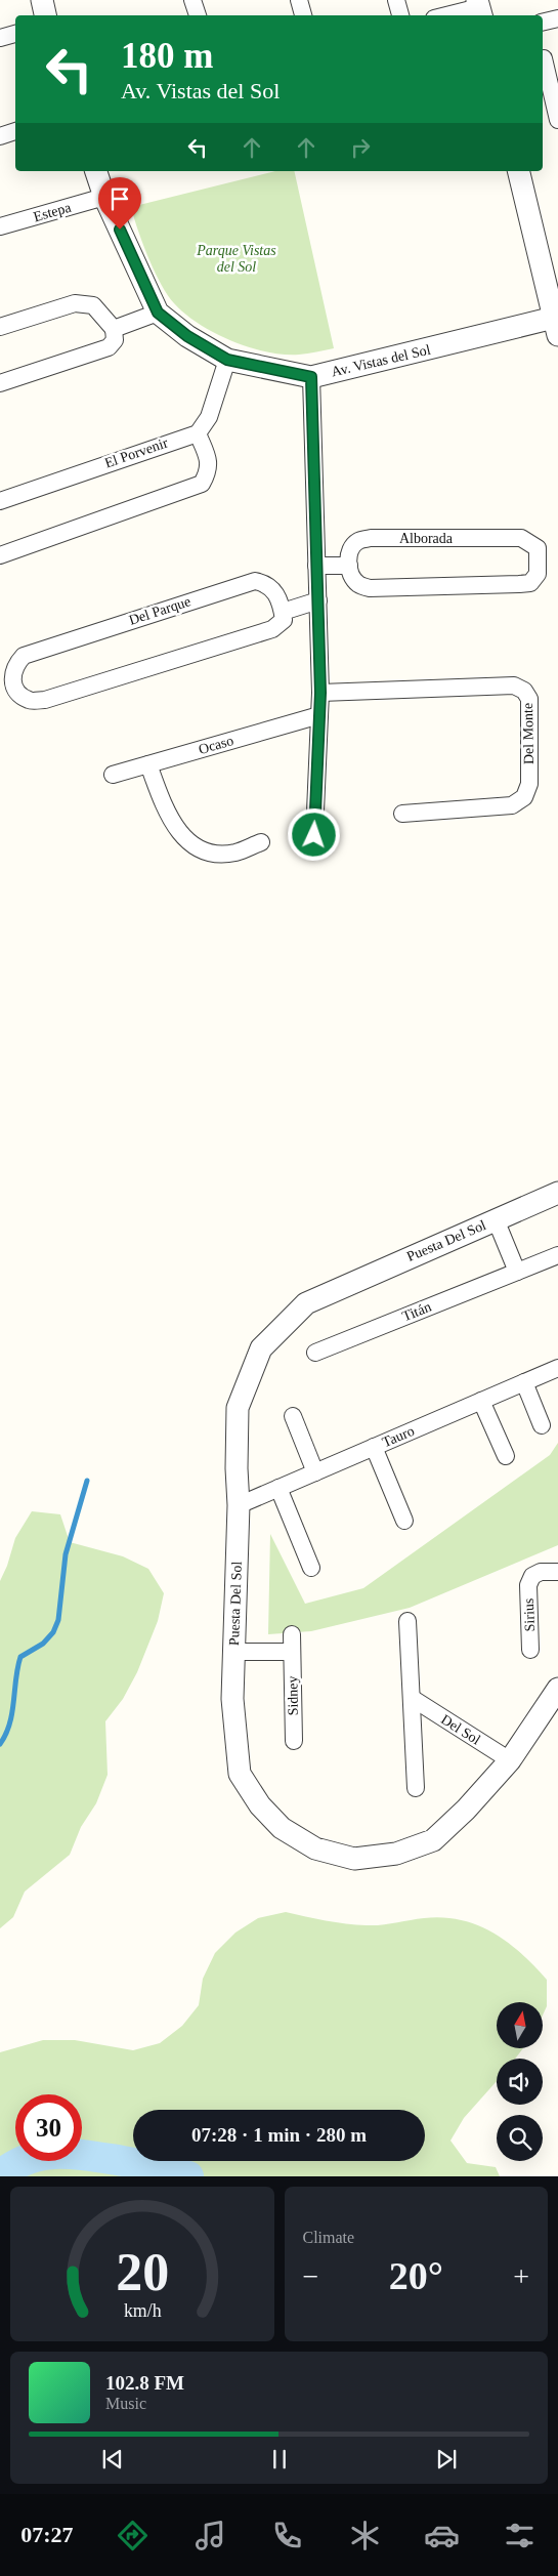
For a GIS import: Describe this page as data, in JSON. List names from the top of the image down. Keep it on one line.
{"streets":{"street":["Estepa","Av. Vistas del Sol","El Porvenir","Alborada","Del Parque","Del Monte","Ocaso","Puesta Del Sol","Titán","Tauro","Sirius","Sidney","Del Sol"]},"crossings":[["Estepa","Av. Vistas del Sol"],["Puesta Del Sol","Tauro"],["Puesta Del Sol","Del Sol"]],"parks":["Parque Vistas del Sol"],"north":"top","page":{"turn":["180 m","Av. Vistas del Sol"],"limit":"30","trip":"07:28 · 1 min · 280 m","tile":"Climate","heat":["−","20°","+"],"song":["102.8 FM","Music"],"tabs":"07:27","gauge":["20","km/h"]}}
